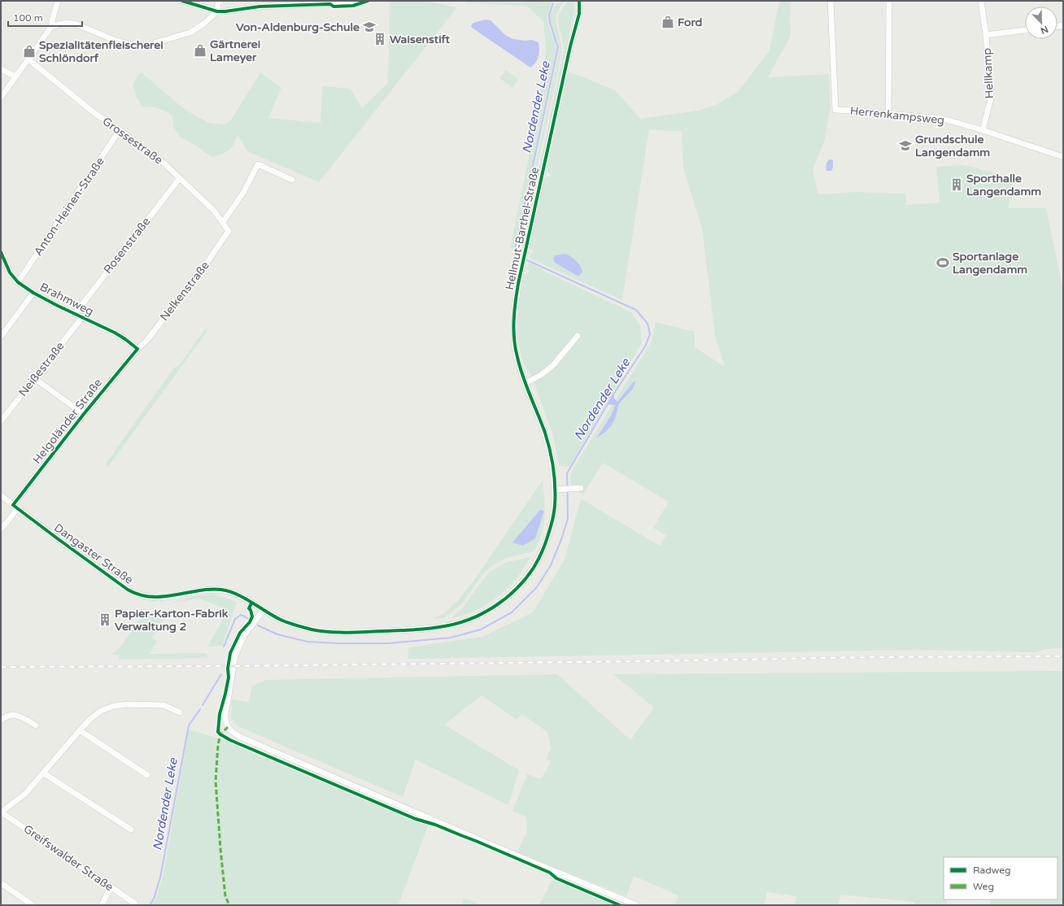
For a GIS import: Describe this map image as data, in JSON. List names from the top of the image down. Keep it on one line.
{"streets":{"street":["Hellkamp","Herrenkampsweg","Grossestraße","Anton-Heinen-Straße","Hellmut-Barthel-Straße","Rosenstraße","Nelkenstraße","Brahmweg","Neißestraße","Helgoländer Straße","Dangaster Straße","Greifswalder Straße"]},"crossings":[["Hellkamp","Herrenkampsweg"],["Grossestraße","Anton-Heinen-Straße"],["Grossestraße","Rosenstraße"],["Grossestraße","Nelkenstraße"],["Anton-Heinen-Straße","Brahmweg"],["Hellmut-Barthel-Straße","Dangaster Straße"],["Rosenstraße","Brahmweg"],["Nelkenstraße","Brahmweg"],["Nelkenstraße","Helgoländer Straße"],["Brahmweg","Neißestraße"],["Brahmweg","Helgoländer Straße"],["Helgoländer Straße","Dangaster Straße"]],"water":["Nordender Leke"],"places":{"shop":["Ford","Gärtnerei Lameyer","Spezialitätenfleischerei Schlöndorf"],"school or university":["Von-Aldenburg-Schule","Grundschule Langendamm"],"building":["Waisenstift","Sporthalle Langendamm","Papier-Karton-Fabrik Verwaltung 2"],"sports":["Sportanlage Langendamm"]},"legend":["Radweg","Weg"],"scale_bar":"100 m","north":"bottom right"}
